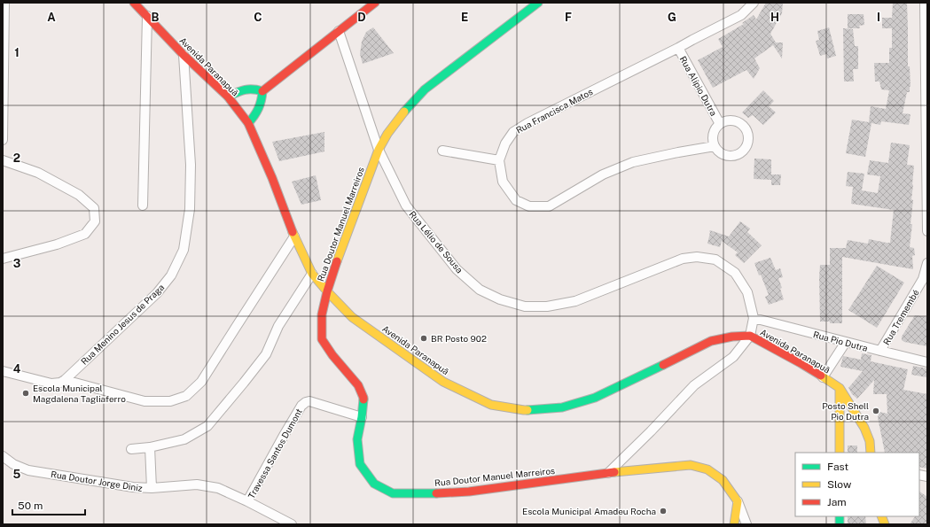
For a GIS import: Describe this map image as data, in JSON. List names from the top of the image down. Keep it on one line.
{"streets":{"street":["Avenida Paranapuã","Rua Alípio Dutra","Rua Francisca Matos","Rua Doutor Manuel Marreiros","Rua Lélio de Sousa","Rua Tremembé","Rua Menino Jesus de Praga","Rua Pio Dutra","Travessa Santos Dumont","Rua Doutor Jorge Diniz"]},"crossings":[["Avenida Paranapuã","Rua Doutor Manuel Marreiros"],["Avenida Paranapuã","Rua Lélio de Sousa"],["Avenida Paranapuã","Rua Menino Jesus de Praga"],["Rua Alípio Dutra","Rua Francisca Matos"],["Rua Doutor Manuel Marreiros","Rua Lélio de Sousa"],["Rua Doutor Manuel Marreiros","Travessa Santos Dumont"],["Rua Lélio de Sousa","Rua Pio Dutra"],["Rua Tremembé","Rua Pio Dutra"],["Travessa Santos Dumont","Rua Doutor Jorge Diniz"]],"places":["BR Posto 902","Escola Municipal Magdalena Tagliaferro","Posto Shell Pio Dutra","Escola Municipal Amadeu Rocha"],"legend":["Fast","Slow","Jam"],"scale_bar":"50 m","grid":{"columns":["A","B","C","D","E","F","G","H","I"],"rows":["1","2","3","4","5"]}}
